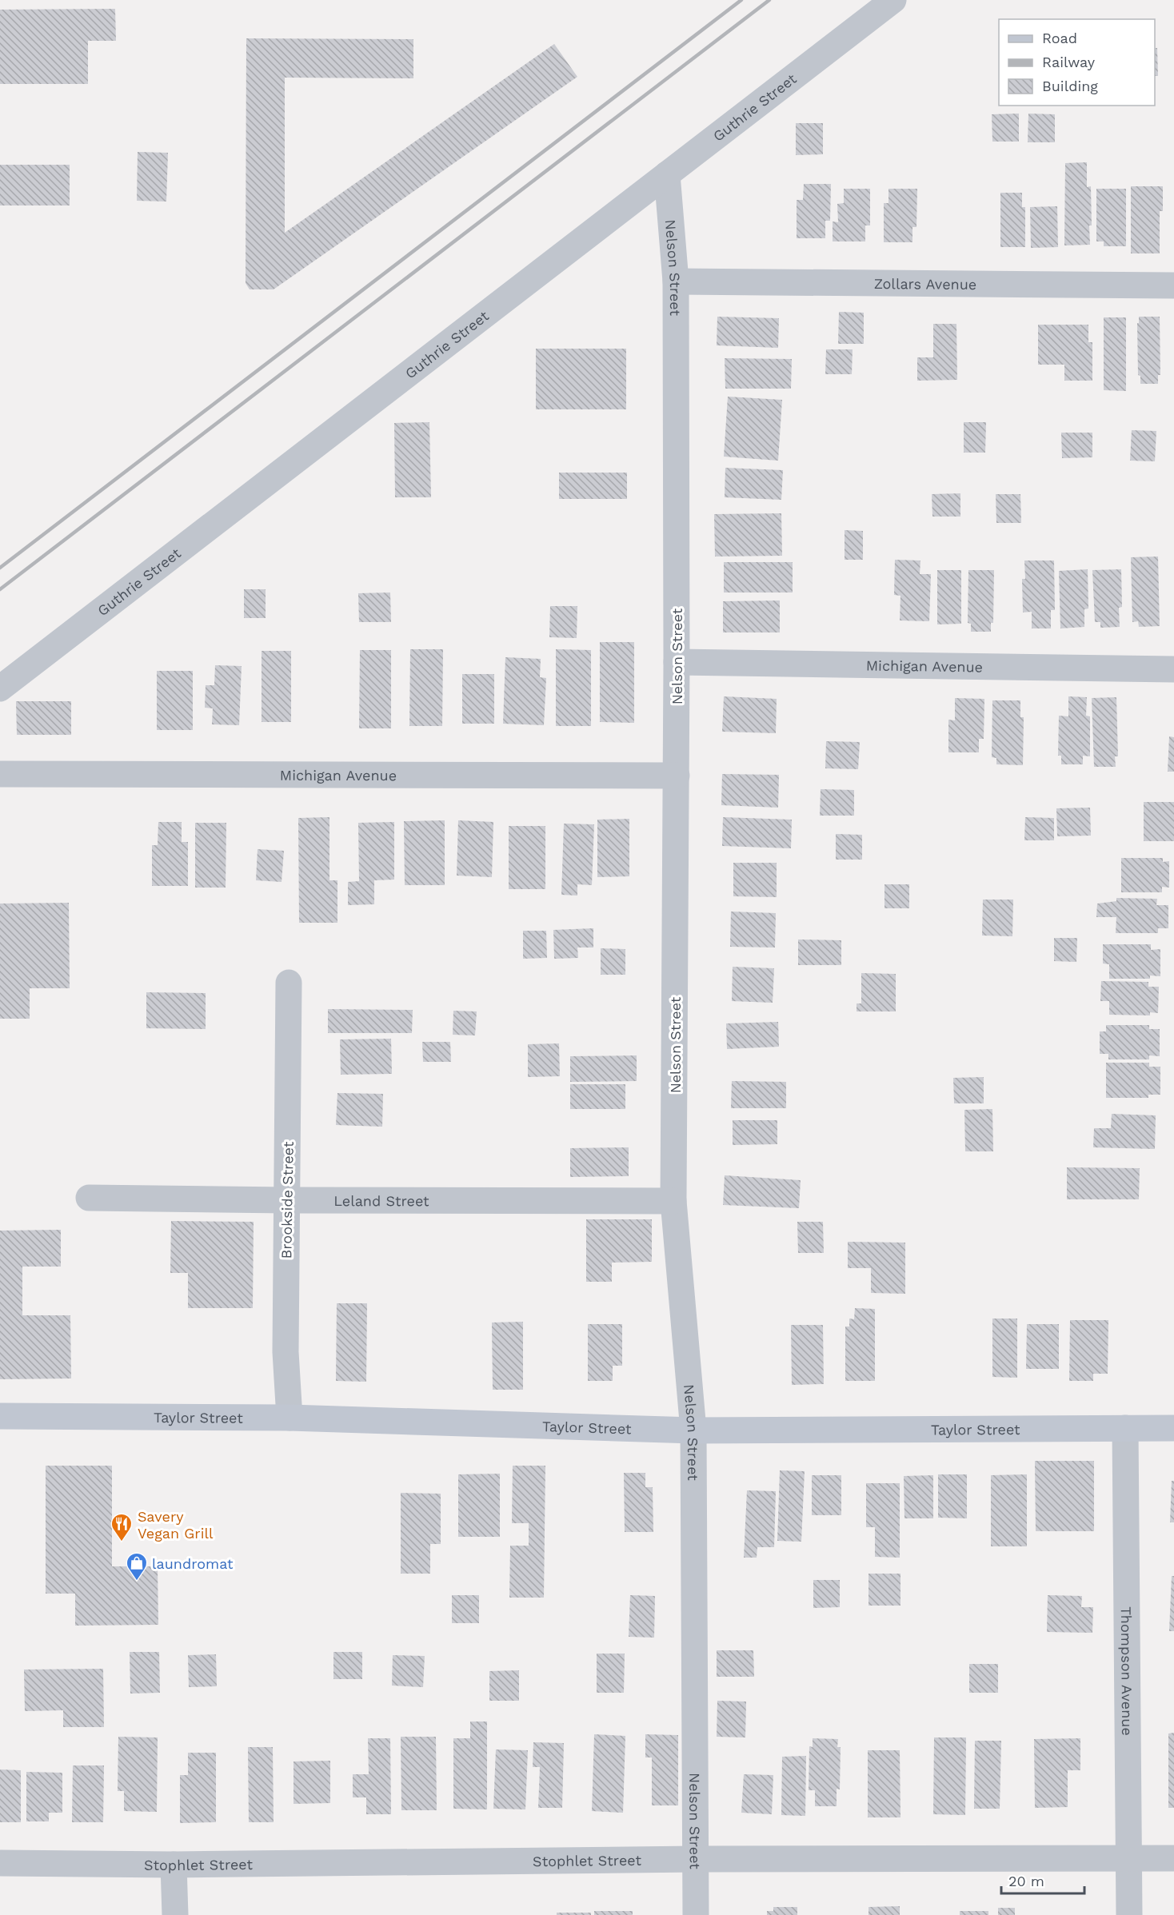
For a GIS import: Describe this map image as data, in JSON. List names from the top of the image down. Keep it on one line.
{"streets":{"main road":["Taylor Street"],"street":["Guthrie Street","Nelson Street","Zollars Avenue","Michigan Avenue","Brookside Street","Leland Street","Thompson Avenue","Stophlet Street"]},"crossings":[["Guthrie Street","Nelson Street"],["Nelson Street","Zollars Avenue"],["Nelson Street","Michigan Avenue"],["Nelson Street","Leland Street"],["Nelson Street","Taylor Street"],["Nelson Street","Stophlet Street"],["Brookside Street","Leland Street"],["Brookside Street","Taylor Street"],["Taylor Street","Thompson Avenue"],["Thompson Avenue","Stophlet Street"]],"places":{"restaurant":["Savery Vegan Grill"],"shop":["laundromat"]},"legend":["Road","Railway","Building"],"scale_bar":"20 m"}
